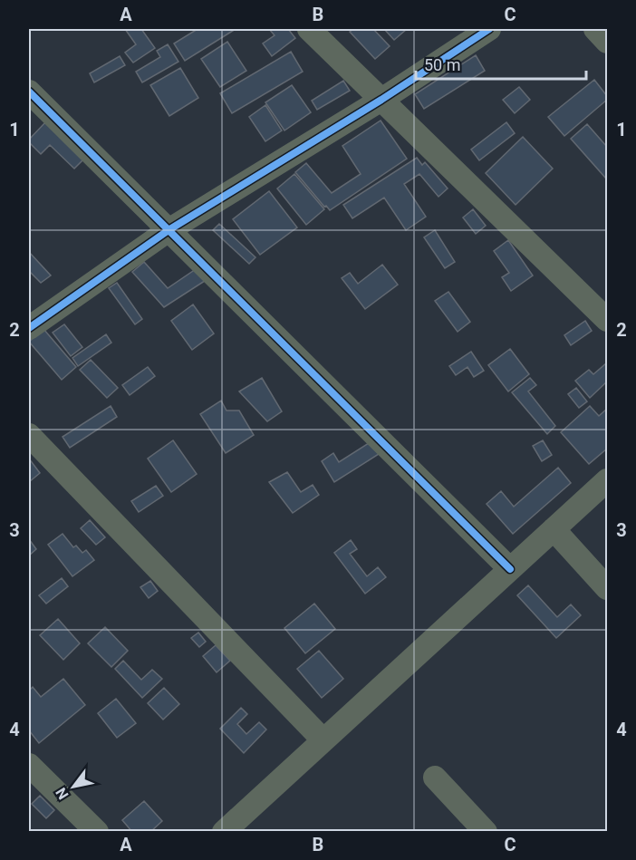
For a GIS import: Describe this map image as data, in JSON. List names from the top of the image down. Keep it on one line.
{"scale_bar":"50 m","north":"bottom left","grid":{"columns":["A","B","C"],"rows":["1","2","3","4"]}}
